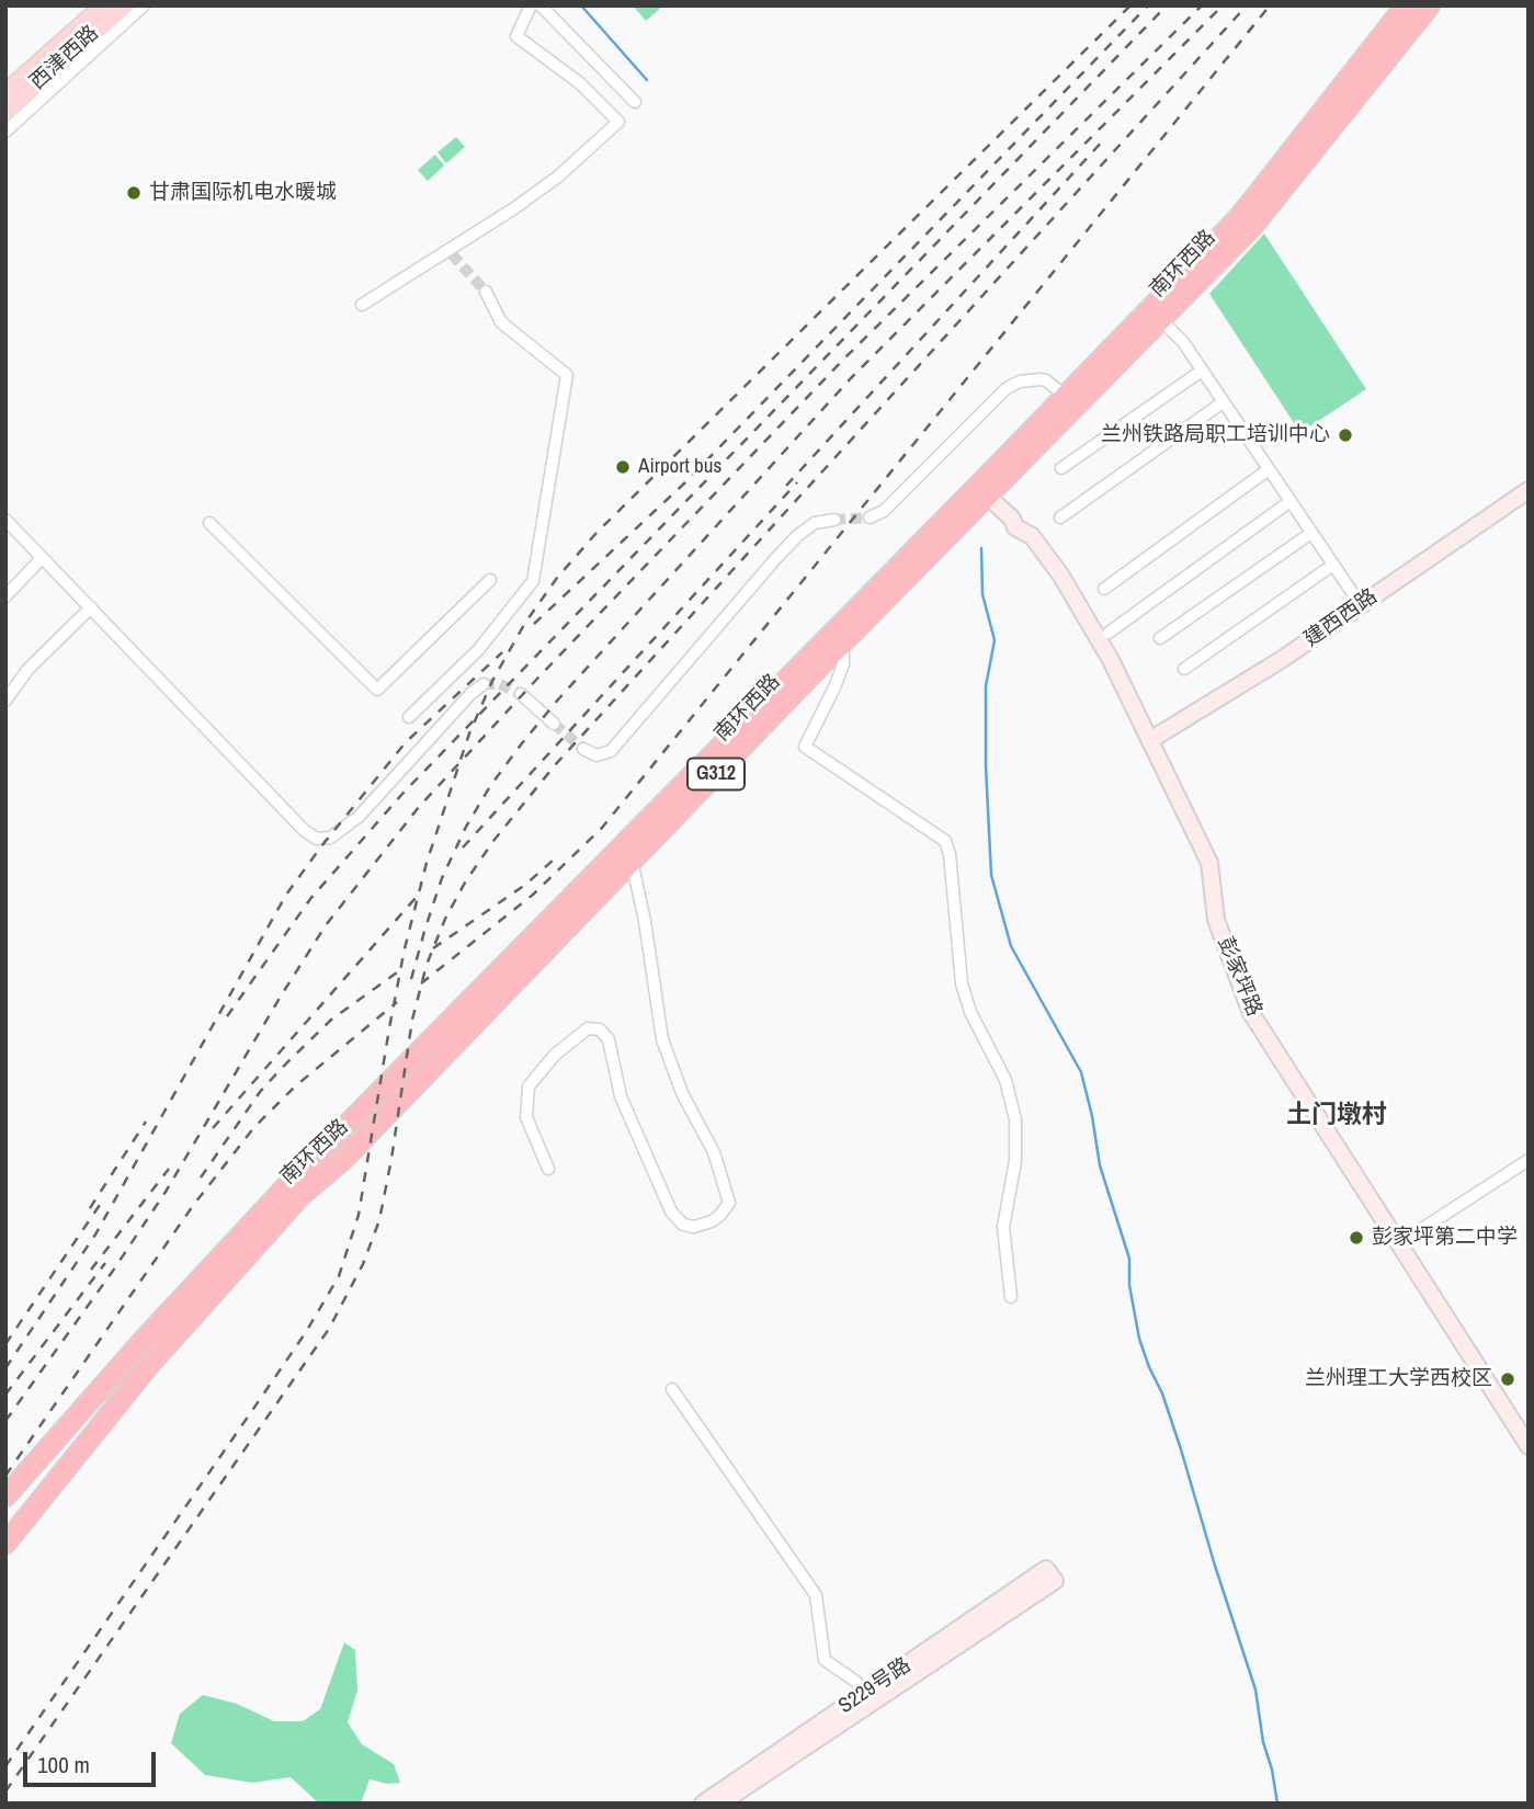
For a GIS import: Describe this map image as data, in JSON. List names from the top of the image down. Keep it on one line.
{"streets":{"highway":["南环西路","G312"],"main road":["西津西路"],"street":["建西西路","彭家坪路","S229号路"]},"crossings":[["南环西路","彭家坪路"],["建西西路","彭家坪路"]],"districts":["土门墩村"],"places":["甘肃国际机电水暖城","兰州铁路局职工培训中心","Airport bus","彭家坪第二中学","兰州理工大学西校区"],"scale_bar":"100 m"}
